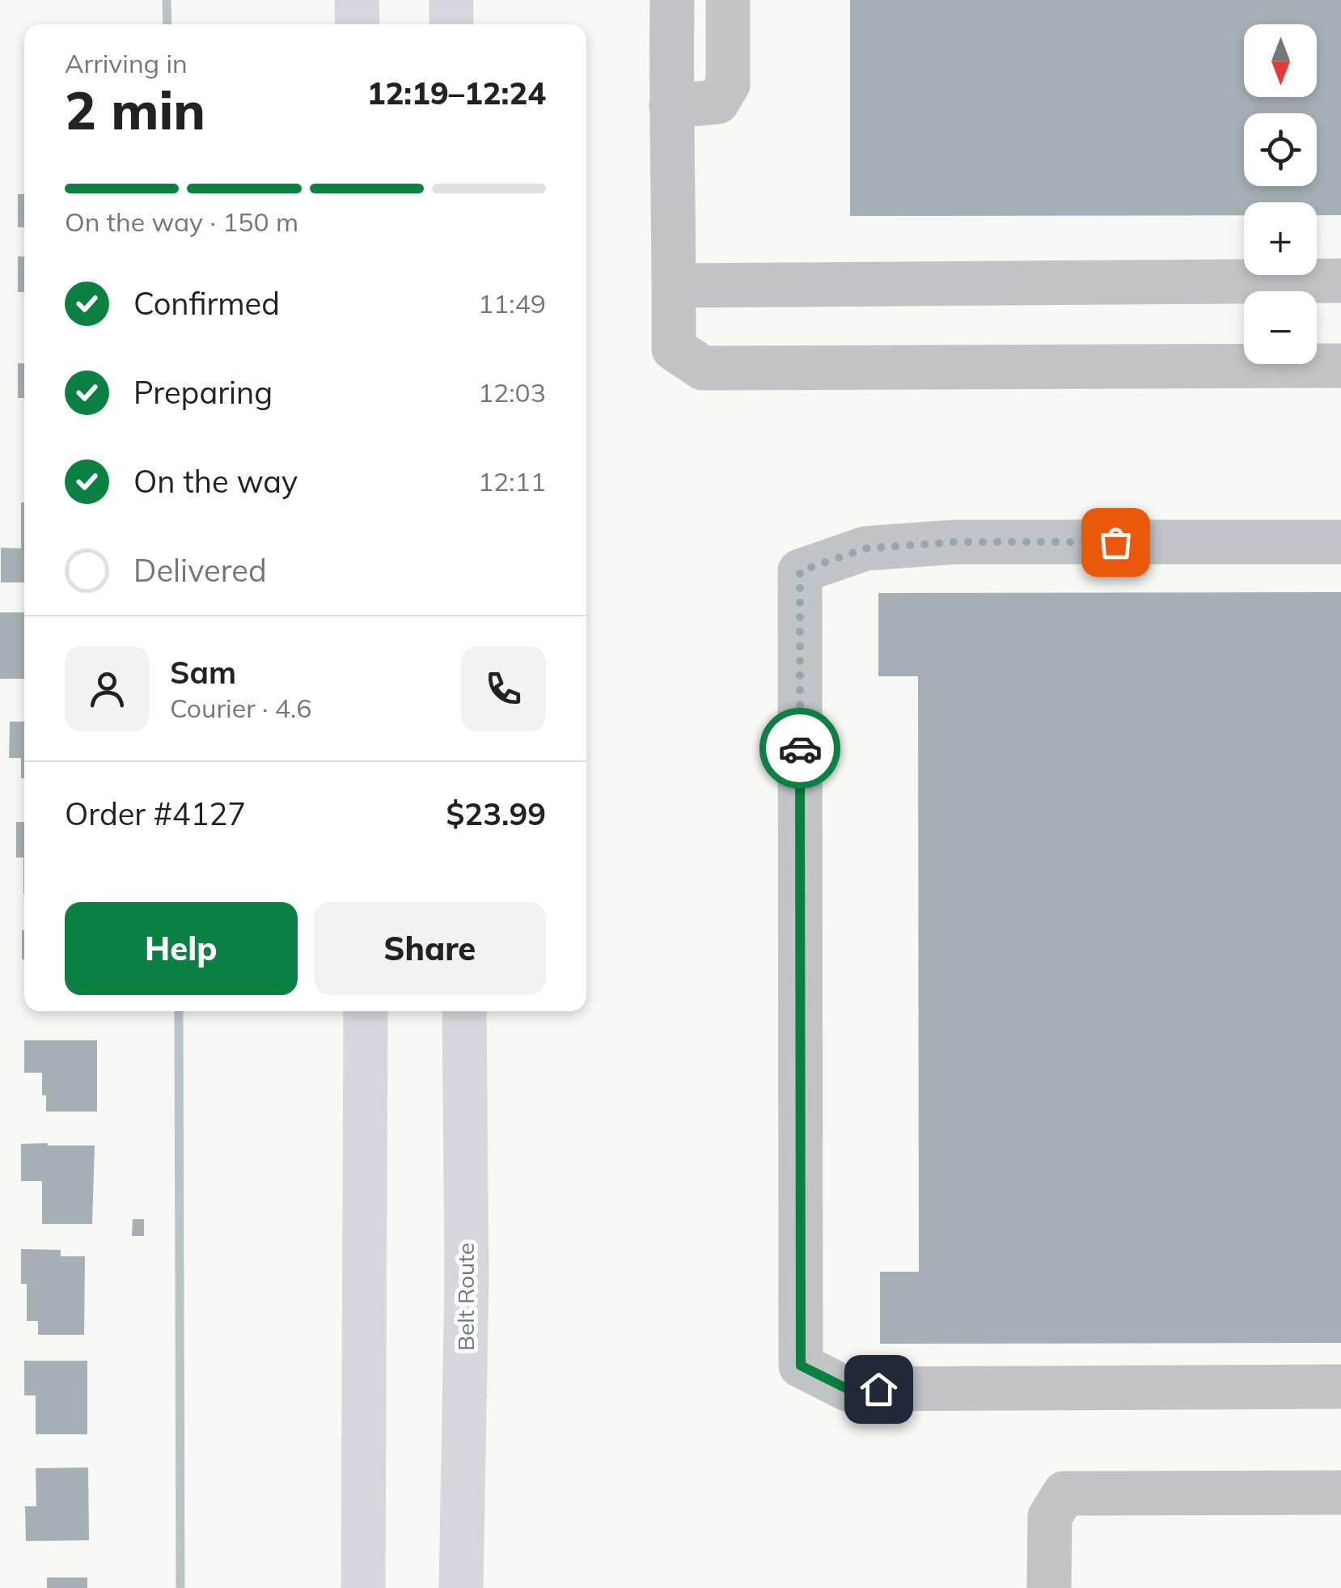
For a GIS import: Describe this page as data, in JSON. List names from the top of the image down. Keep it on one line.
{"streets":{"highway":["Belt Route"]},"north":"bottom","page":{"map_buttons":["+","−"],"heading":["2 min","Arriving in","12:19–12:24"],"panel":["Sam","Courier · 4.6","Order #4127","$23.99"],"bar":"On the way · 150 m","list":[["Confirmed","11:49"],["Preparing","12:03"],["On the way","12:11"],"Delivered"],"buttons":["Help","Share"]}}
